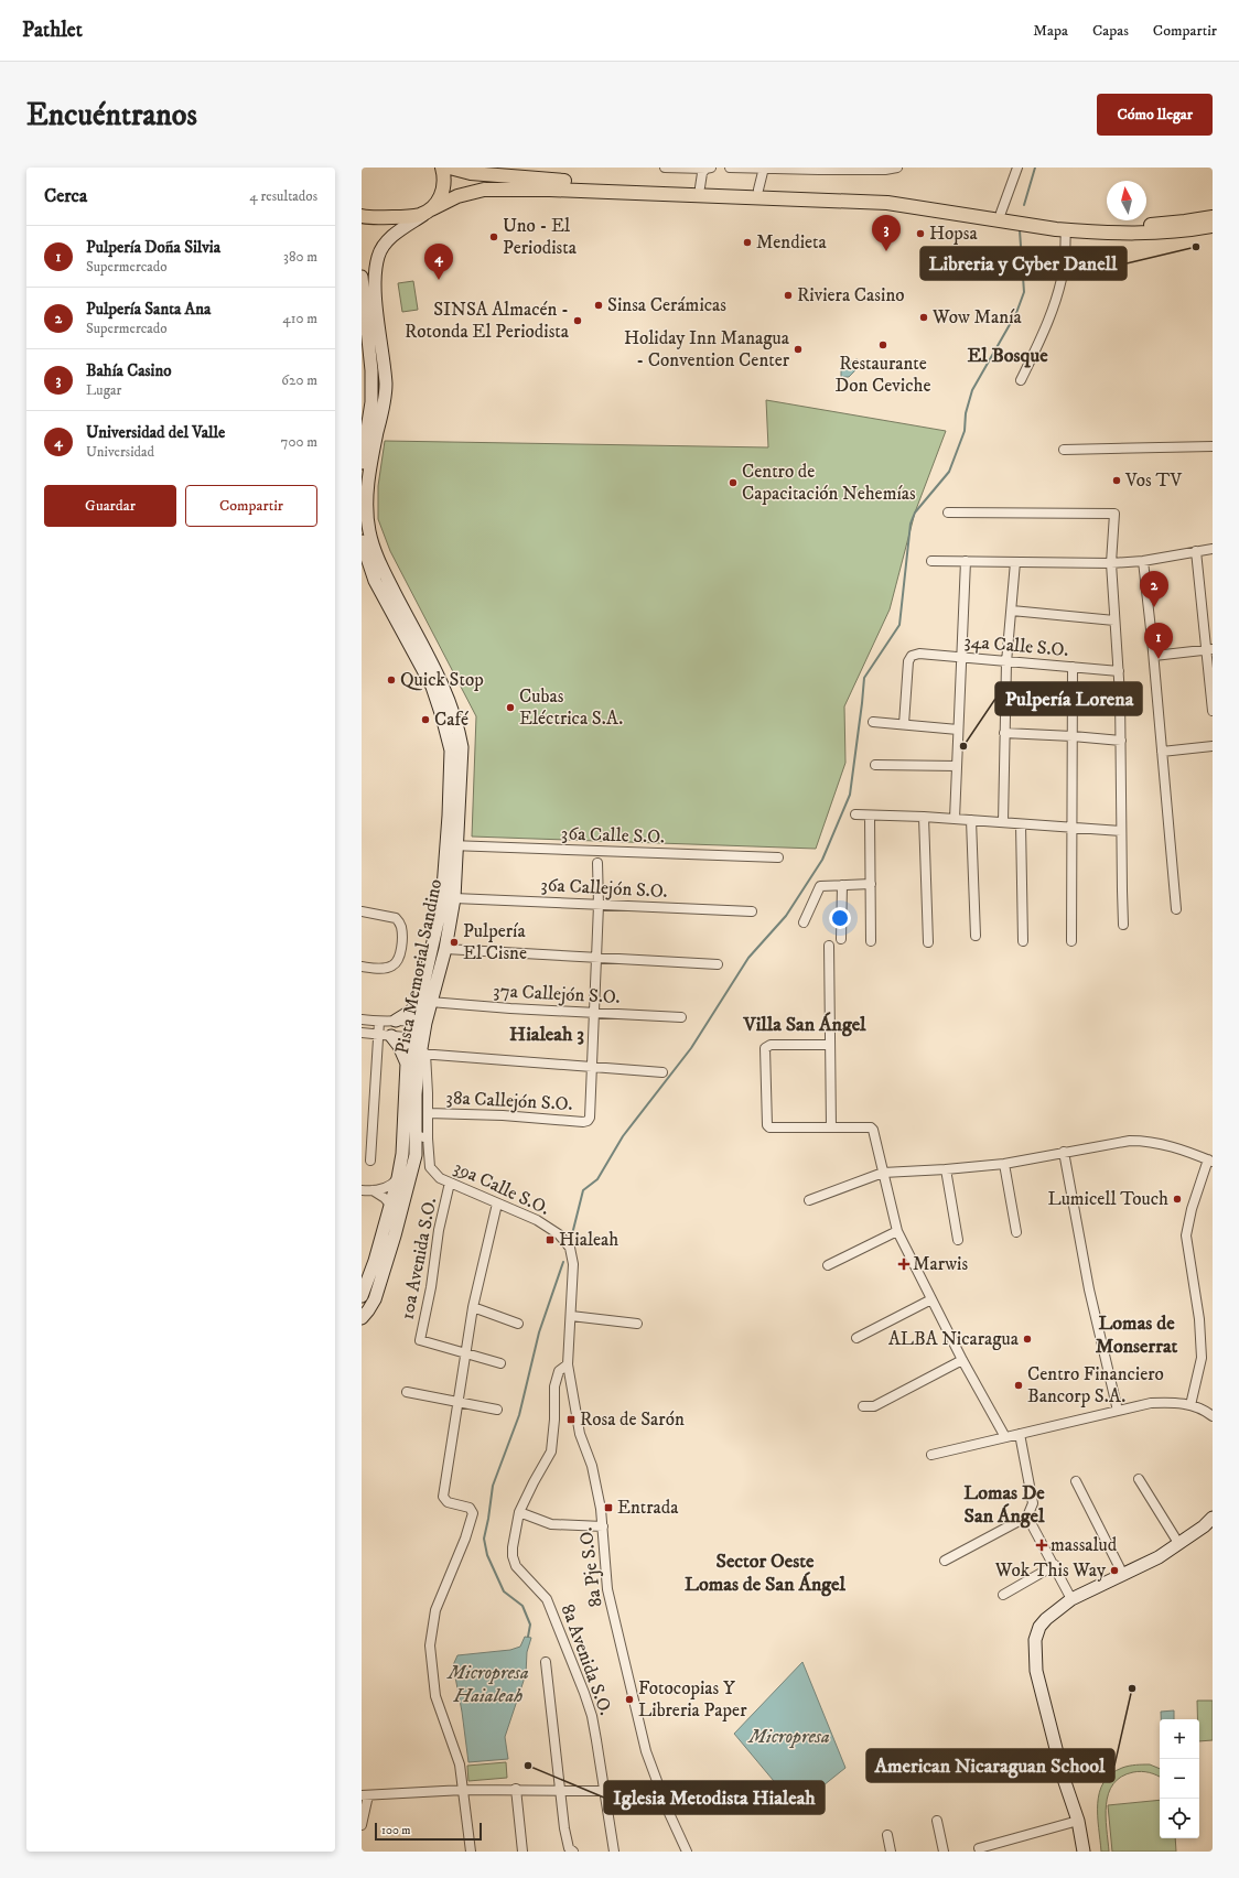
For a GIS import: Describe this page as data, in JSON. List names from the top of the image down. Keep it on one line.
{"streets":{"main road":["Pista Memorial Sandino"],"street":["34a Calle S.O.","36a Calle S.O.","36a Callejón S.O.","37a Callejón S.O.","38a Callejón S.O.","39a Calle S.O.","10a Avenida S.O.","8a Pje S.O.","8a Avenida S.O."]},"crossings":[["36a Calle S.O.","Pista Memorial Sandino"],["36a Callejón S.O.","Pista Memorial Sandino"],["Pista Memorial Sandino","37a Callejón S.O."],["Pista Memorial Sandino","39a Calle S.O."],["38a Callejón S.O.","39a Calle S.O."],["39a Calle S.O.","10a Avenida S.O."],["8a Pje S.O.","8a Avenida S.O."]],"districts":["El Bosque","Villa San Ángel","Hialeah 3","Lomas de Monserrat","Lomas De San Ángel","Sector Oeste Lomas de San Ángel"],"water":["Micropresa Haialeah","Micropresa"],"places":{"other":["Hopsa","Uno - El Periodista","Mendieta","Libreria y Cyber Danell","Riviera Casino","Sinsa Cerámicas","Wow Manía","SINSA Almacén - Rotonda El Periodista","Restaurante Don Ceviche","Holiday Inn Managua - Convention Center","Vos TV","Centro de Capacitación Nehemías","Quick Stop","Cubas Eléctrica S.A.","Café","Pulpería Lorena","Pulpería El Cisne","Lumicell Touch","ALBA Nicaragua","Centro Financiero Bancorp S.A.","Wok This Way","American Nicaraguan School","Fotocopias Y Libreria Paper","Iglesia Metodista Hialeah"],"transit":["Hialeah","Rosa de Sarón","Entrada"],"health":["Marwis","massalud"]},"scale_bar":"100 m","north":"top","page":{"header":"Pathlet","nav":["Mapa","Capas","Compartir"],"buttons":["Cómo llegar",["Guardar","Compartir"]],"title":"Encuéntranos","heading":["Cerca","4 resultados"],"pins":["3","4","2","1"],"list":[{"mark":"1","name":"Pulpería Doña Silvia","note":"Supermercado","value":"380 m"},{"mark":"2","name":"Pulpería Santa Ana","note":"Supermercado","value":"410 m"},{"mark":"3","name":"Bahía Casino","note":"Lugar","value":"620 m"},{"mark":"4","name":"Universidad del Valle","note":"Universidad","value":"700 m"}],"map_buttons":["+","−"],"scale":"100 m"}}
